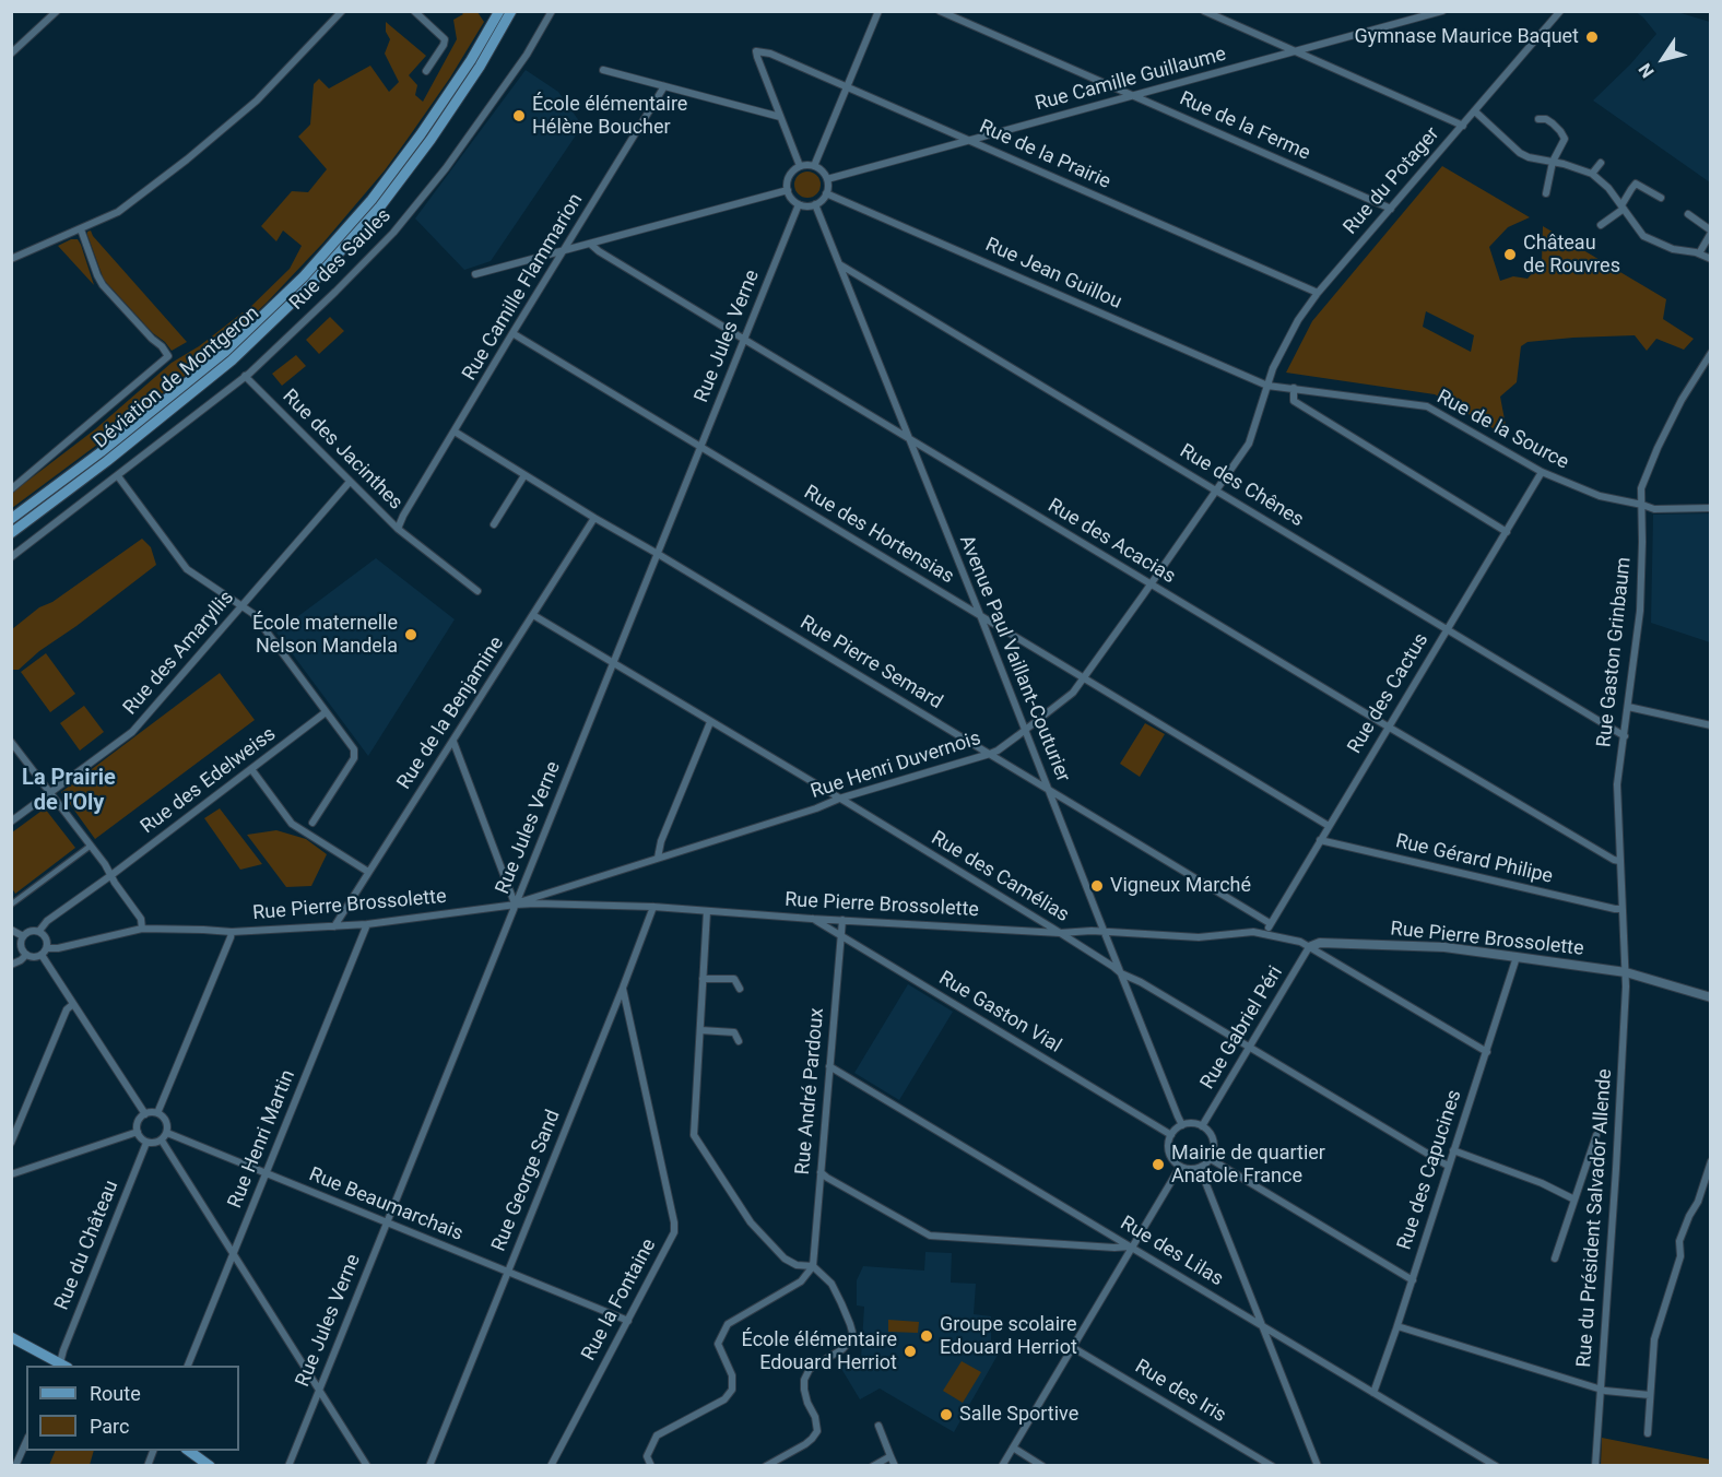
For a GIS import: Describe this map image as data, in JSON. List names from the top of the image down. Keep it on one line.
{"streets":{"main road":["Déviation de Montgeron"],"street":["Rue Camille Guillaume","Rue de la Ferme","Rue de la Prairie","Rue du Potager","Rue des Saules","Rue Jean Guillou","Rue Camille Flammarion","Rue Jules Verne","Rue de la Source","Rue des Jacinthes","Rue des Chênes","Rue des Hortensias","Rue des Acacias","Rue Gaston Grinbaum","Rue des Amaryllis","Avenue Paul Vaillant-Couturier","Rue Pierre Semard","Rue des Cactus","Rue de la Benjamine","Rue Henri Duvernois","Rue des Edelweiss","Rue Gérard Philipe","Rue des Camélias","Rue Pierre Brossolette","Rue Gaston Vial","Rue Gabriel Péri","Rue André Pardoux","Rue Henri Martin","Rue des Capucines","Rue George Sand","Rue Beaumarchais","Rue du Président Salvador Allende","Rue du Château","Rue des Lilas","Rue la Fontaine","Rue des Iris"]},"crossings":[["Rue Camille Guillaume","Rue de la Ferme"],["Rue Camille Guillaume","Rue de la Prairie"],["Rue Camille Guillaume","Rue Jean Guillou"],["Rue Camille Guillaume","Rue Jules Verne"],["Rue Camille Guillaume","Avenue Paul Vaillant-Couturier"],["Rue de la Ferme","Rue du Potager"],["Rue de la Prairie","Rue du Potager"],["Rue du Potager","Rue Jean Guillou"],["Rue du Potager","Rue de la Source"],["Rue du Potager","Rue Henri Duvernois"],["Rue des Saules","Rue des Jacinthes"],["Rue Jean Guillou","Rue Jules Verne"],["Rue Jean Guillou","Rue de la Source"],["Rue Jean Guillou","Avenue Paul Vaillant-Couturier"],["Rue Jean Guillou","Rue Henri Duvernois"],["Rue Camille Flammarion","Rue des Jacinthes"],["Rue Camille Flammarion","Rue des Hortensias"],["Rue Camille Flammarion","Rue Pierre Semard"],["Rue Jules Verne","Rue des Hortensias"],["Rue Jules Verne","Rue des Acacias"],["Rue Jules Verne","Avenue Paul Vaillant-Couturier"],["Rue Jules Verne","Rue Pierre Semard"],["Rue Jules Verne","Rue Henri Duvernois"],["Rue Jules Verne","Rue des Camélias"],["Rue Jules Verne","Rue Pierre Brossolette"],["Rue Jules Verne","Rue Beaumarchais"],["Rue de la Source","Rue Gaston Grinbaum"],["Rue de la Source","Rue des Cactus"],["Rue de la Source","Rue Henri Duvernois"],["Rue des Jacinthes","Rue des Amaryllis"],["Rue des Chênes","Rue Gaston Grinbaum"],["Rue des Chênes","Avenue Paul Vaillant-Couturier"],["Rue des Chênes","Rue des Cactus"],["Rue des Chênes","Rue Henri Duvernois"],["Rue des Hortensias","Avenue Paul Vaillant-Couturier"],["Rue des Hortensias","Rue des Cactus"],["Rue des Hortensias","Rue Henri Duvernois"],["Rue des Acacias","Rue Gaston Grinbaum"],["Rue des Acacias","Avenue Paul Vaillant-Couturier"],["Rue des Acacias","Rue des Cactus"],["Rue des Acacias","Rue Henri Duvernois"],["Rue Gaston Grinbaum","Rue Gérard Philipe"],["Rue Gaston Grinbaum","Rue Pierre Brossolette"],["Rue Gaston Grinbaum","Rue du Président Salvador Allende"],["Avenue Paul Vaillant-Couturier","Rue Pierre Semard"],["Avenue Paul Vaillant-Couturier","Rue Henri Duvernois"],["Avenue Paul Vaillant-Couturier","Rue des Camélias"],["Avenue Paul Vaillant-Couturier","Rue Pierre Brossolette"],["Avenue Paul Vaillant-Couturier","Rue Gaston Vial"],["Avenue Paul Vaillant-Couturier","Rue Gabriel Péri"],["Rue Pierre Semard","Rue des Cactus"],["Rue Pierre Semard","Rue de la Benjamine"],["Rue Pierre Semard","Rue Henri Duvernois"],["Rue des Cactus","Rue Gérard Philipe"],["Rue des Cactus","Rue Pierre Brossolette"],["Rue de la Benjamine","Rue des Camélias"],["Rue de la Benjamine","Rue Pierre Brossolette"],["Rue Henri Duvernois","Rue des Camélias"],["Rue Henri Duvernois","Rue Pierre Brossolette"],["Rue des Edelweiss","Rue Pierre Brossolette"],["Rue des Camélias","Rue Pierre Brossolette"],["Rue des Camélias","Rue Gabriel Péri"],["Rue des Camélias","Rue des Capucines"],["Rue Pierre Brossolette","Rue Gaston Vial"],["Rue Pierre Brossolette","Rue Gabriel Péri"],["Rue Pierre Brossolette","Rue André Pardoux"],["Rue Pierre Brossolette","Rue Henri Martin"],["Rue Pierre Brossolette","Rue des Capucines"],["Rue Pierre Brossolette","Rue George Sand"],["Rue Pierre Brossolette","Rue du Président Salvador Allende"],["Rue Gaston Vial","Rue Gabriel Péri"],["Rue Gaston Vial","Rue André Pardoux"],["Rue André Pardoux","Rue des Lilas"],["Rue Henri Martin","Rue Beaumarchais"],["Rue des Capucines","Rue des Lilas"],["Rue George Sand","Rue Beaumarchais"],["Rue George Sand","Rue la Fontaine"],["Rue Beaumarchais","Rue du Château"],["Rue Beaumarchais","Rue la Fontaine"]],"districts":["La Prairie de l'Oly"],"places":["Gymnase Maurice Baquet","École élémentaire Hélène Boucher","Château de Rouvres","École maternelle Nelson Mandela","Vigneux Marché","Mairie de quartier Anatole France","Groupe scolaire Edouard Herriot","École élémentaire Edouard Herriot","Salle Sportive"],"legend":["Route","Parc"],"north":"bottom left"}
